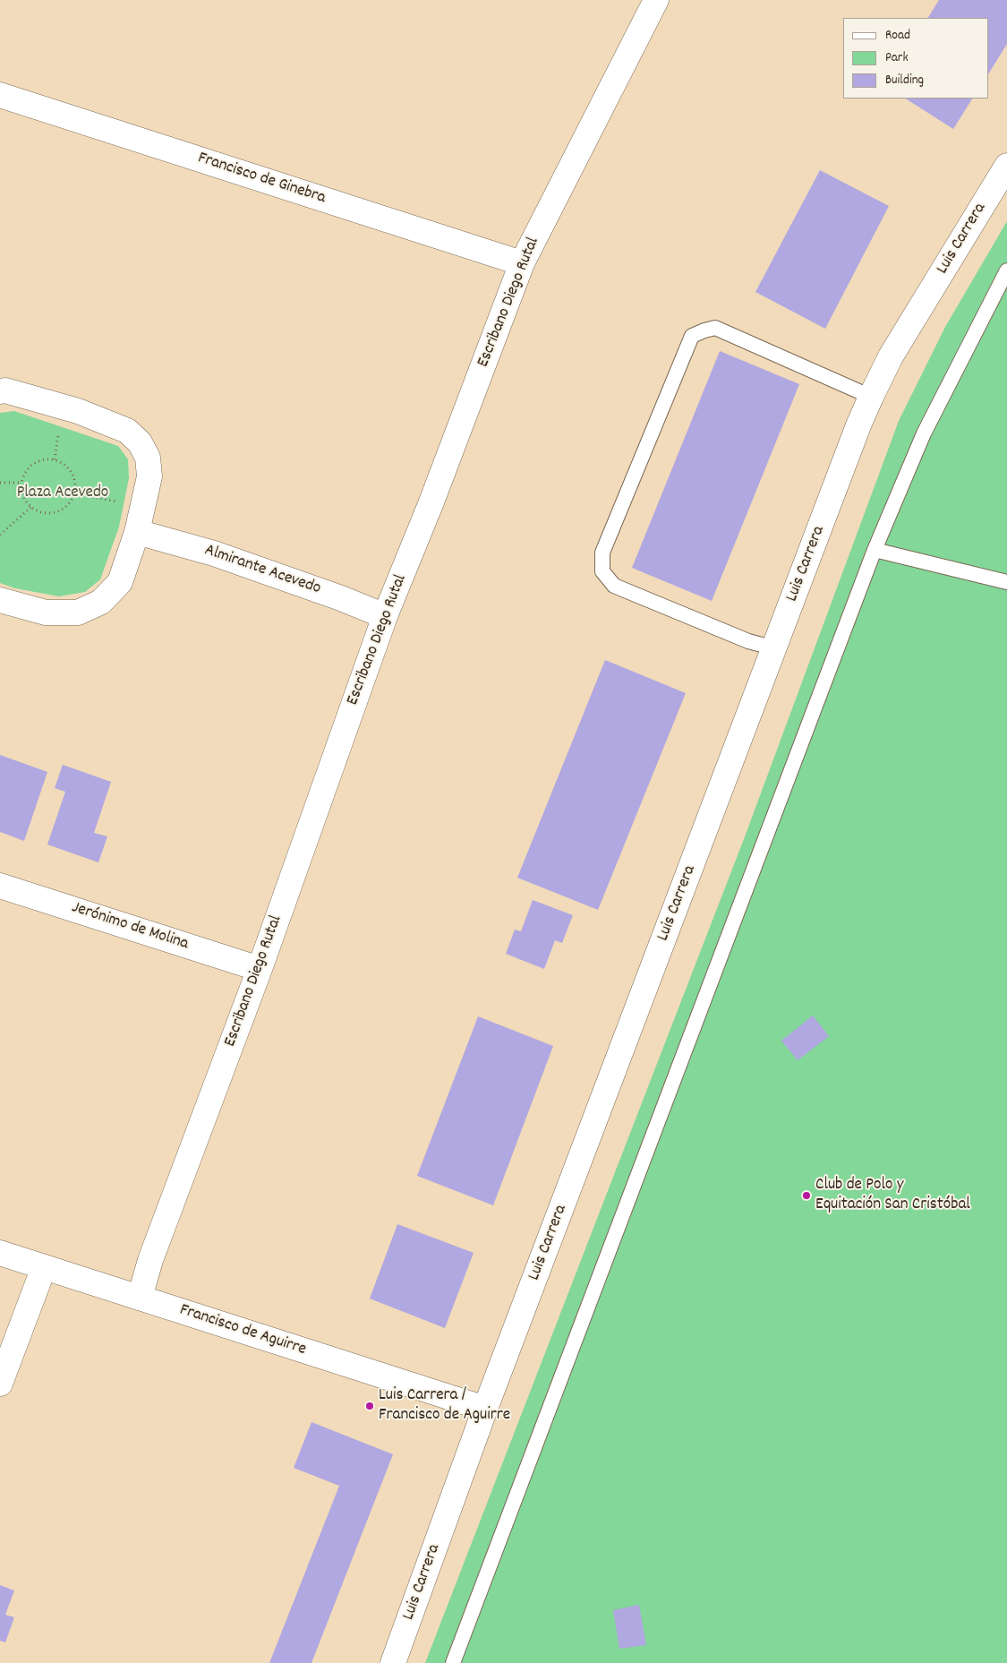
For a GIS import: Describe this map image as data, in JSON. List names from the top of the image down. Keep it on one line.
{"streets":{"street":["Francisco de Ginebra","Luis Carrera","Escribano Diego Rutal","Almirante Acevedo","Jerónimo de Molina","Francisco de Aguirre"]},"crossings":[["Francisco de Ginebra","Escribano Diego Rutal"],["Luis Carrera","Francisco de Aguirre"],["Escribano Diego Rutal","Almirante Acevedo"],["Escribano Diego Rutal","Jerónimo de Molina"],["Escribano Diego Rutal","Francisco de Aguirre"]],"parks":["Plaza Acevedo"],"places":["Club de Polo y Equitación San Cristóbal","Luis Carrera / Francisco de Aguirre"],"legend":["Road","Park","Building"]}
